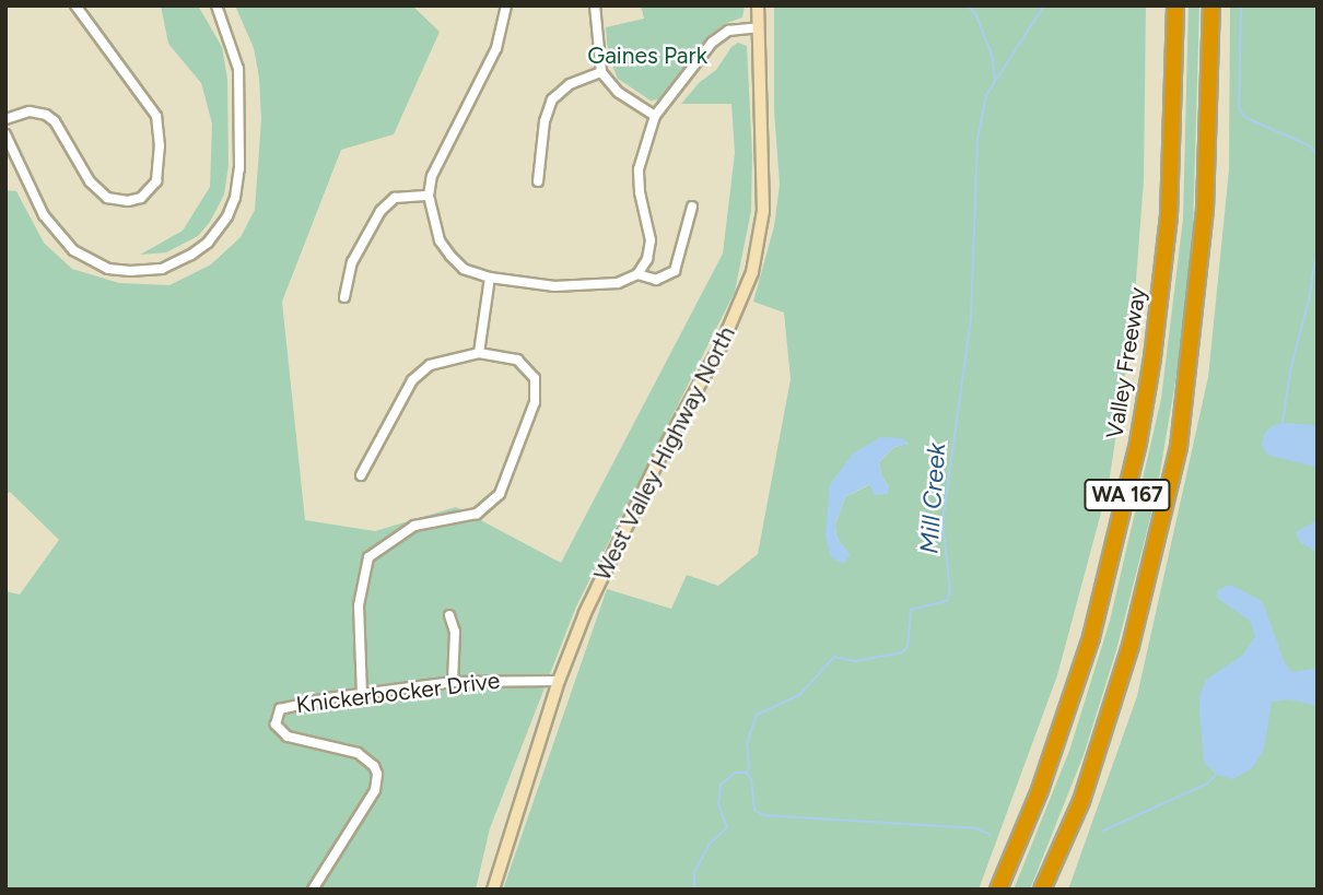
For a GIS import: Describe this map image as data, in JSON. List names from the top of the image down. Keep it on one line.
{"streets":{"highway":["Valley Freeway","WA 167"],"main road":["West Valley Highway North"],"street":["Knickerbocker Drive"]},"crossings":[["West Valley Highway North","Knickerbocker Drive"]],"water":["Mill Creek"],"parks":["Gaines Park"]}
